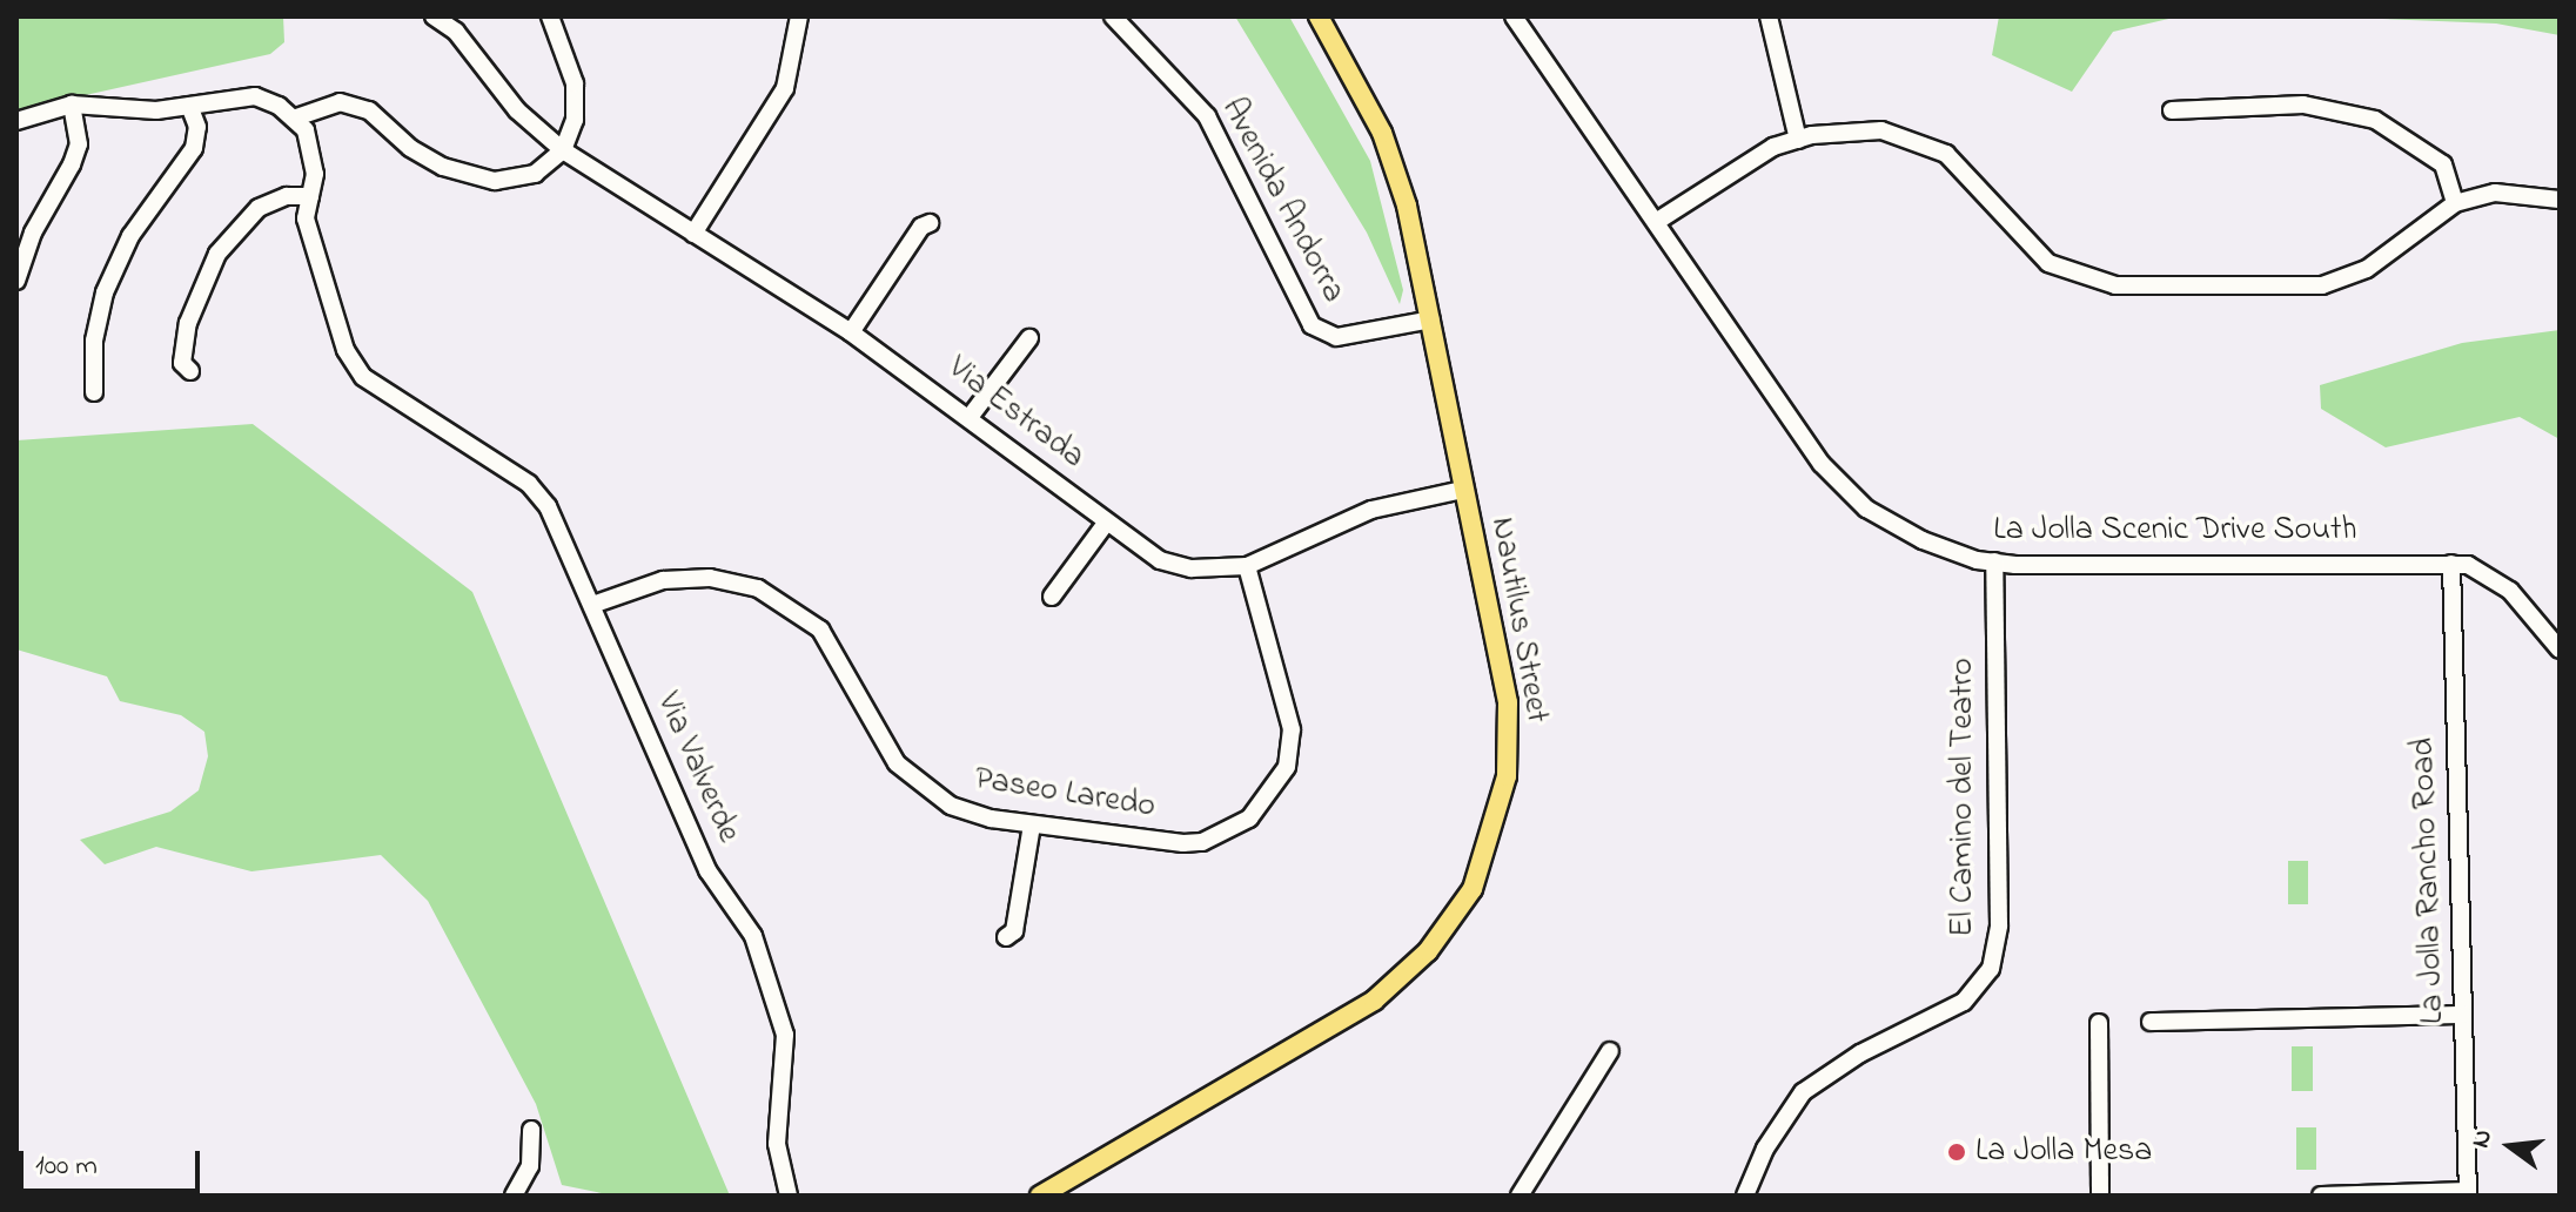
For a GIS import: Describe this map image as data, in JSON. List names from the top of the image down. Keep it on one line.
{"streets":{"main road":["Nautilus Street"],"street":["Avenida Andorra","Via Estrada","La Jolla Scenic Drive South","Via Valverde","Paseo Laredo","El Camino del Teatro","La Jolla Rancho Road"]},"crossings":[["Avenida Andorra","Nautilus Street"],["Via Estrada","Nautilus Street"],["Via Estrada","Paseo Laredo"],["La Jolla Scenic Drive South","El Camino del Teatro"],["La Jolla Scenic Drive South","La Jolla Rancho Road"],["Via Valverde","Paseo Laredo"]],"places":["La Jolla Mesa"],"scale_bar":"100 m","north":"left"}
